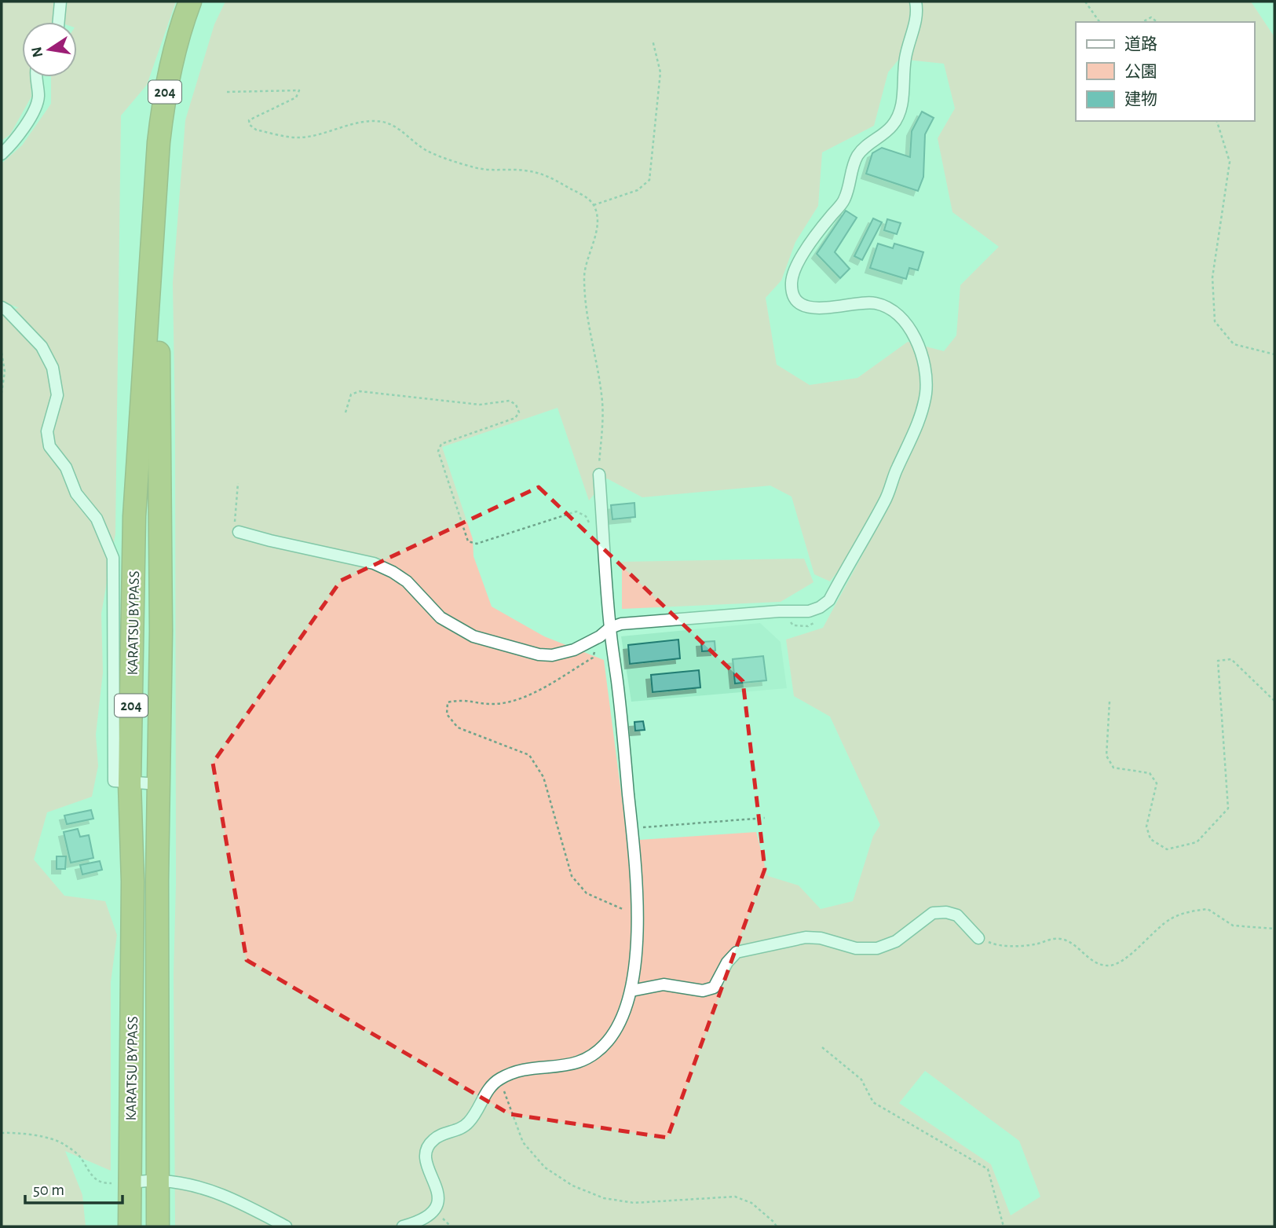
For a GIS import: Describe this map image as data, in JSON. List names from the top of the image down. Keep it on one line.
{"streets":{"highway":["204","KARATSU BYPASS"]},"legend":["道路","公園","建物"],"scale_bar":"50 m","north":"left"}
